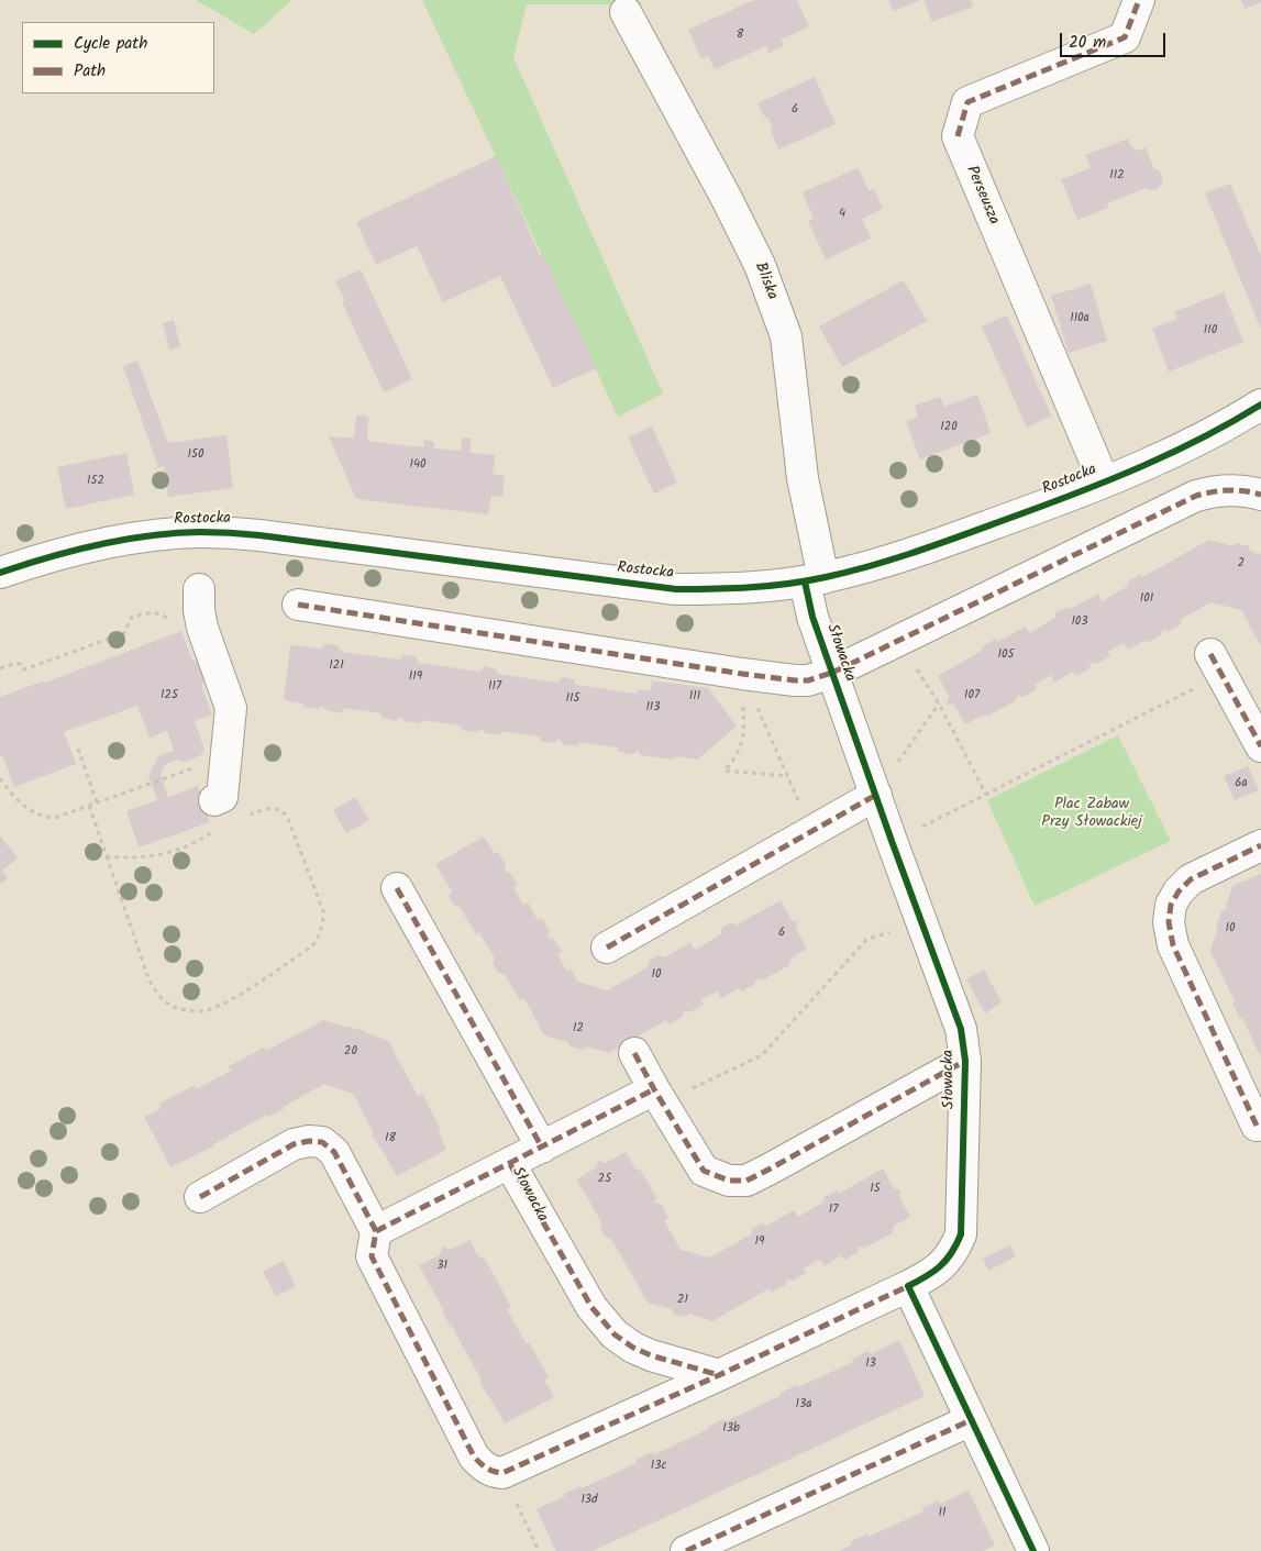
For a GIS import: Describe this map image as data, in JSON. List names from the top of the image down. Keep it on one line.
{"streets":{"street":["Perseusza","Bliska","Rostocka","Słowacka"]},"crossings":[["Perseusza","Rostocka"],["Bliska","Rostocka"],["Bliska","Słowacka"],["Rostocka","Słowacka"]],"parks":["Plac Zabaw Przy Słowackiej"],"house_numbers":["8","6","112","4","110a","110","120","150","140","152","2","101","103","105","121","119","117","125","107","111","115","113","6a","10","6","10","12","20","18","25","15","17","19","31","21","13","13a","13b","13c","13d","11"],"legend":["Cycle path","Path"],"scale_bar":"20 m"}
